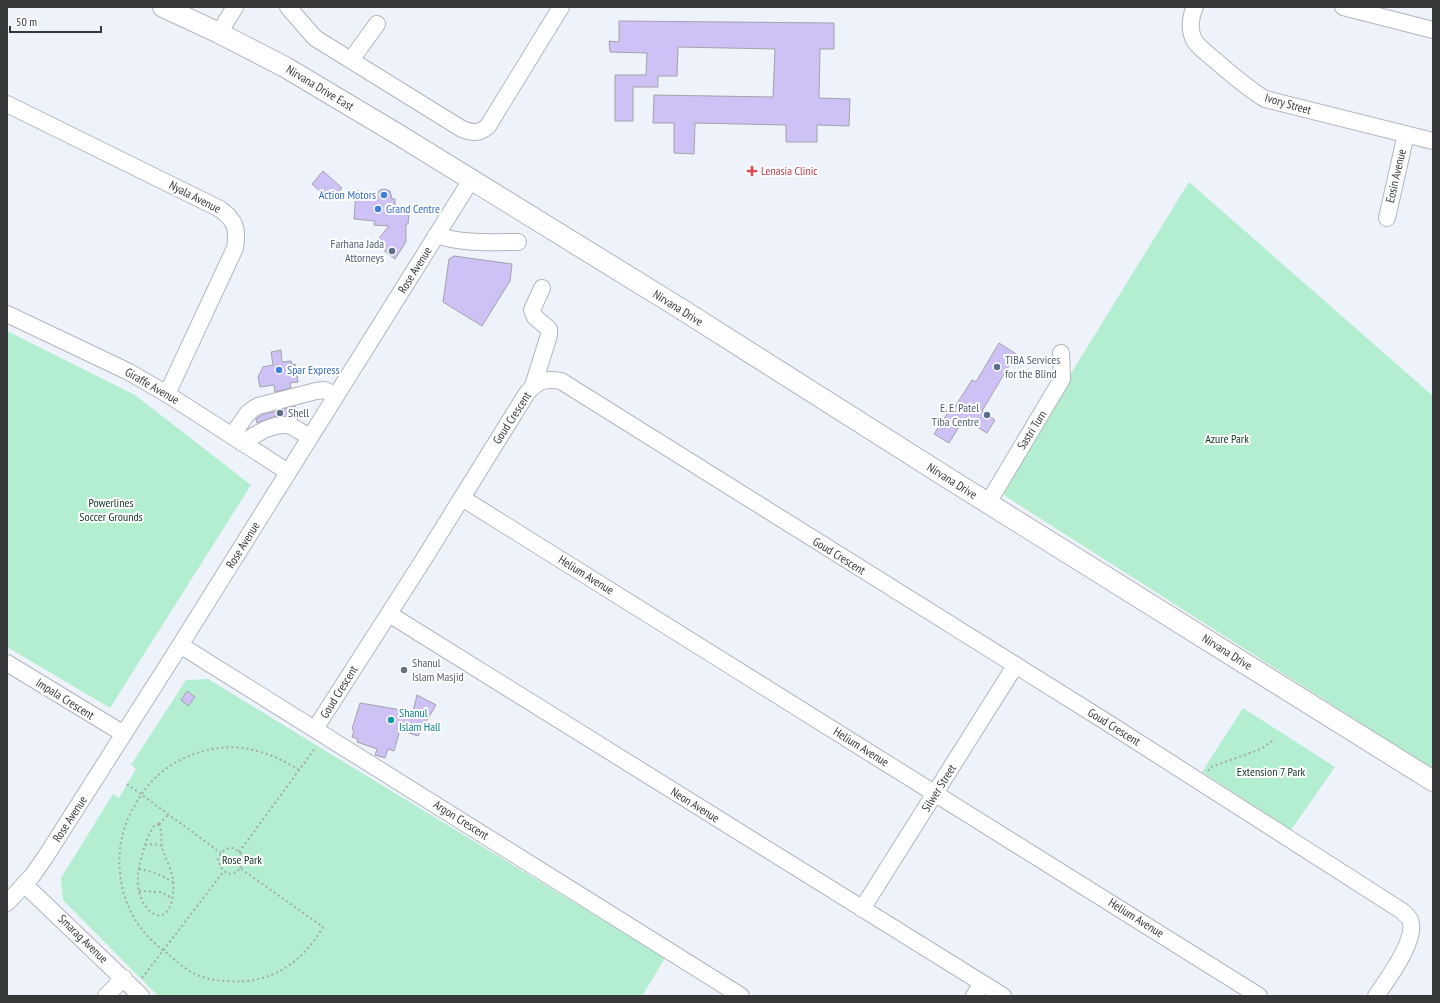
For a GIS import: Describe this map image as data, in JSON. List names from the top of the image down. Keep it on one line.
{"streets":{"main road":["Nirvana Drive East","Nirvana Drive"],"street":["Ivory Street","Eosin Avenue","Nyala Avenue","Rose Avenue","Giraffe Avenue","Goud Crescent","Sastri Turn","Helium Avenue","Impala Crescent","Silwer Street","Neon Avenue","Argon Crescent","Smarag Avenue"]},"crossings":[["Nirvana Drive East","Rose Avenue"],["Nirvana Drive East","Nirvana Drive"],["Ivory Street","Eosin Avenue"],["Nyala Avenue","Giraffe Avenue"],["Rose Avenue","Nirvana Drive"],["Rose Avenue","Giraffe Avenue"],["Rose Avenue","Impala Crescent"],["Rose Avenue","Argon Crescent"],["Rose Avenue","Smarag Avenue"],["Nirvana Drive","Sastri Turn"],["Goud Crescent","Helium Avenue"],["Goud Crescent","Silwer Street"],["Goud Crescent","Neon Avenue"],["Goud Crescent","Argon Crescent"],["Helium Avenue","Silwer Street"],["Silwer Street","Neon Avenue"]],"parks":["Azure Park","Powerlines Soccer Grounds","Extension 7 Park","Rose Park"],"places":{"health":["Lenasia Clinic"],"other":["Action Motors","Grand Centre","Farhana Jada Attorneys","TIBA Services for the Blind","Spar Express","Shell","E. E. Patel Tiba Centre","Shanul Islam Masjid","Shanul Islam Hall"]},"scale_bar":"50 m"}
